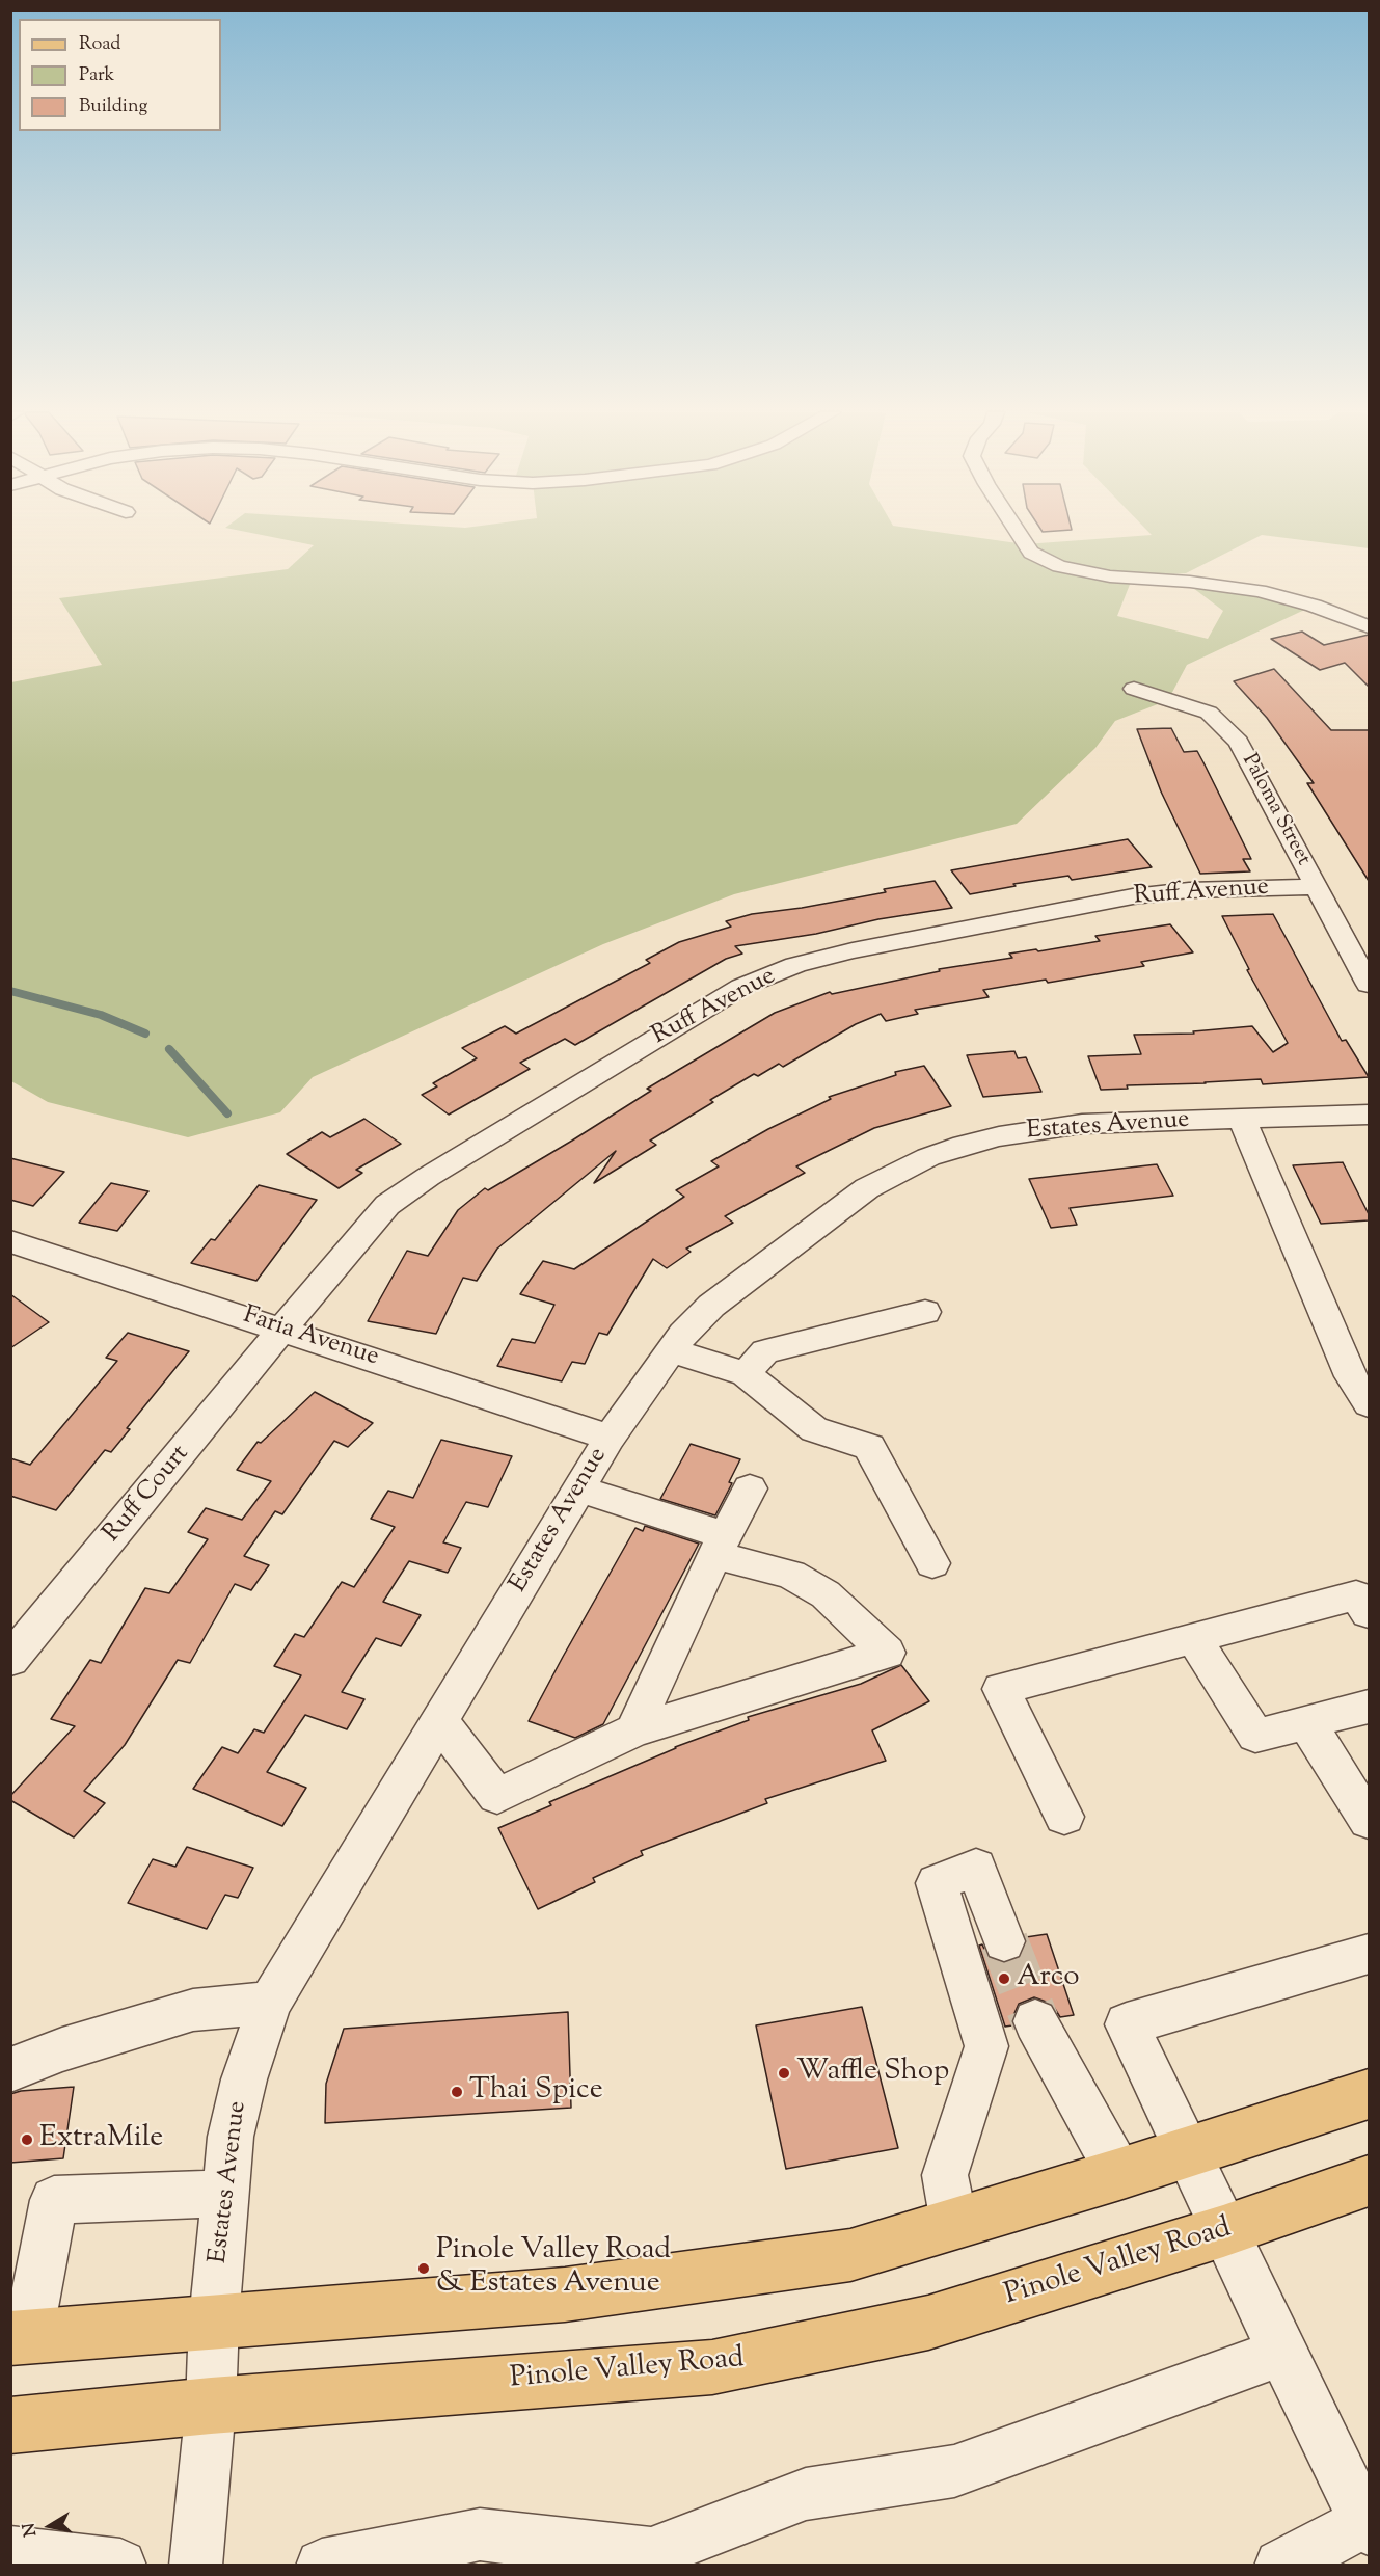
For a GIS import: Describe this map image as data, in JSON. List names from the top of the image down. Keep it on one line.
{"streets":{"main road":["Pinole Valley Road"],"street":["Paloma Street","Ruff Avenue","Estates Avenue","Faria Avenue","Ruff Court"]},"crossings":[["Paloma Street","Ruff Avenue"],["Ruff Avenue","Faria Avenue"],["Ruff Avenue","Ruff Court"],["Estates Avenue","Faria Avenue"],["Estates Avenue","Pinole Valley Road"],["Faria Avenue","Ruff Court"]],"places":["Arco","Waffle Shop","Thai Spice","ExtraMile","Pinole Valley Road & Estates Avenue"],"legend":["Road","Park","Building"],"north":"left"}
